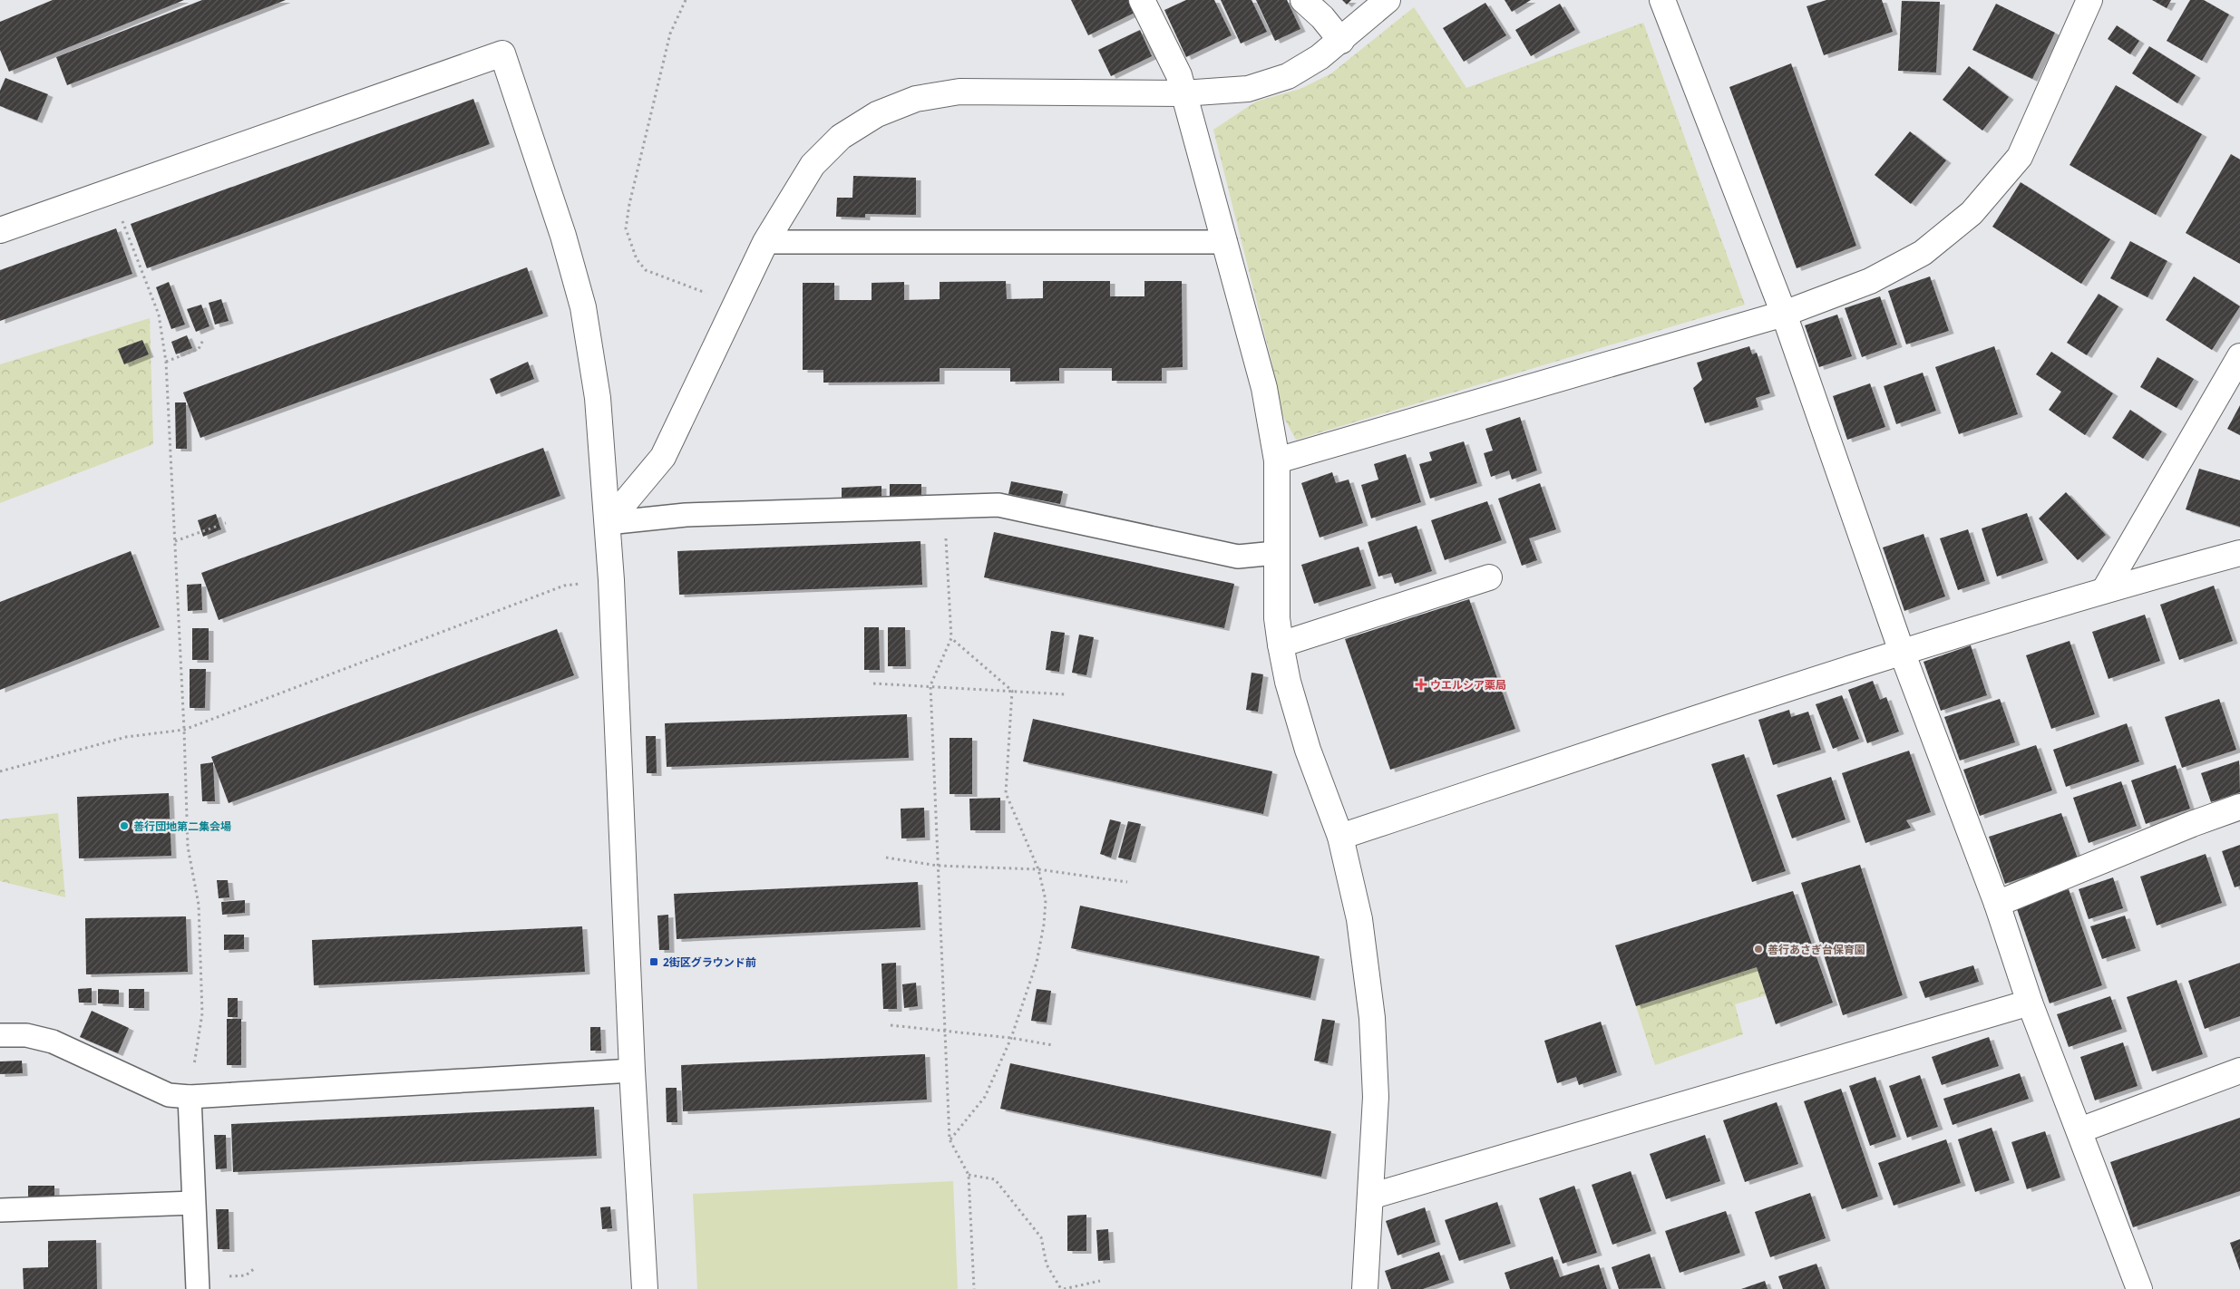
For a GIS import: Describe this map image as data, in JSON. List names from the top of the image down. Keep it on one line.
{"places":{"health":["ウエルシア薬局"],"other":["善行団地第二集会場","善行あさぎ台保育園"],"transit":["2街区グラウンド前"]}}
